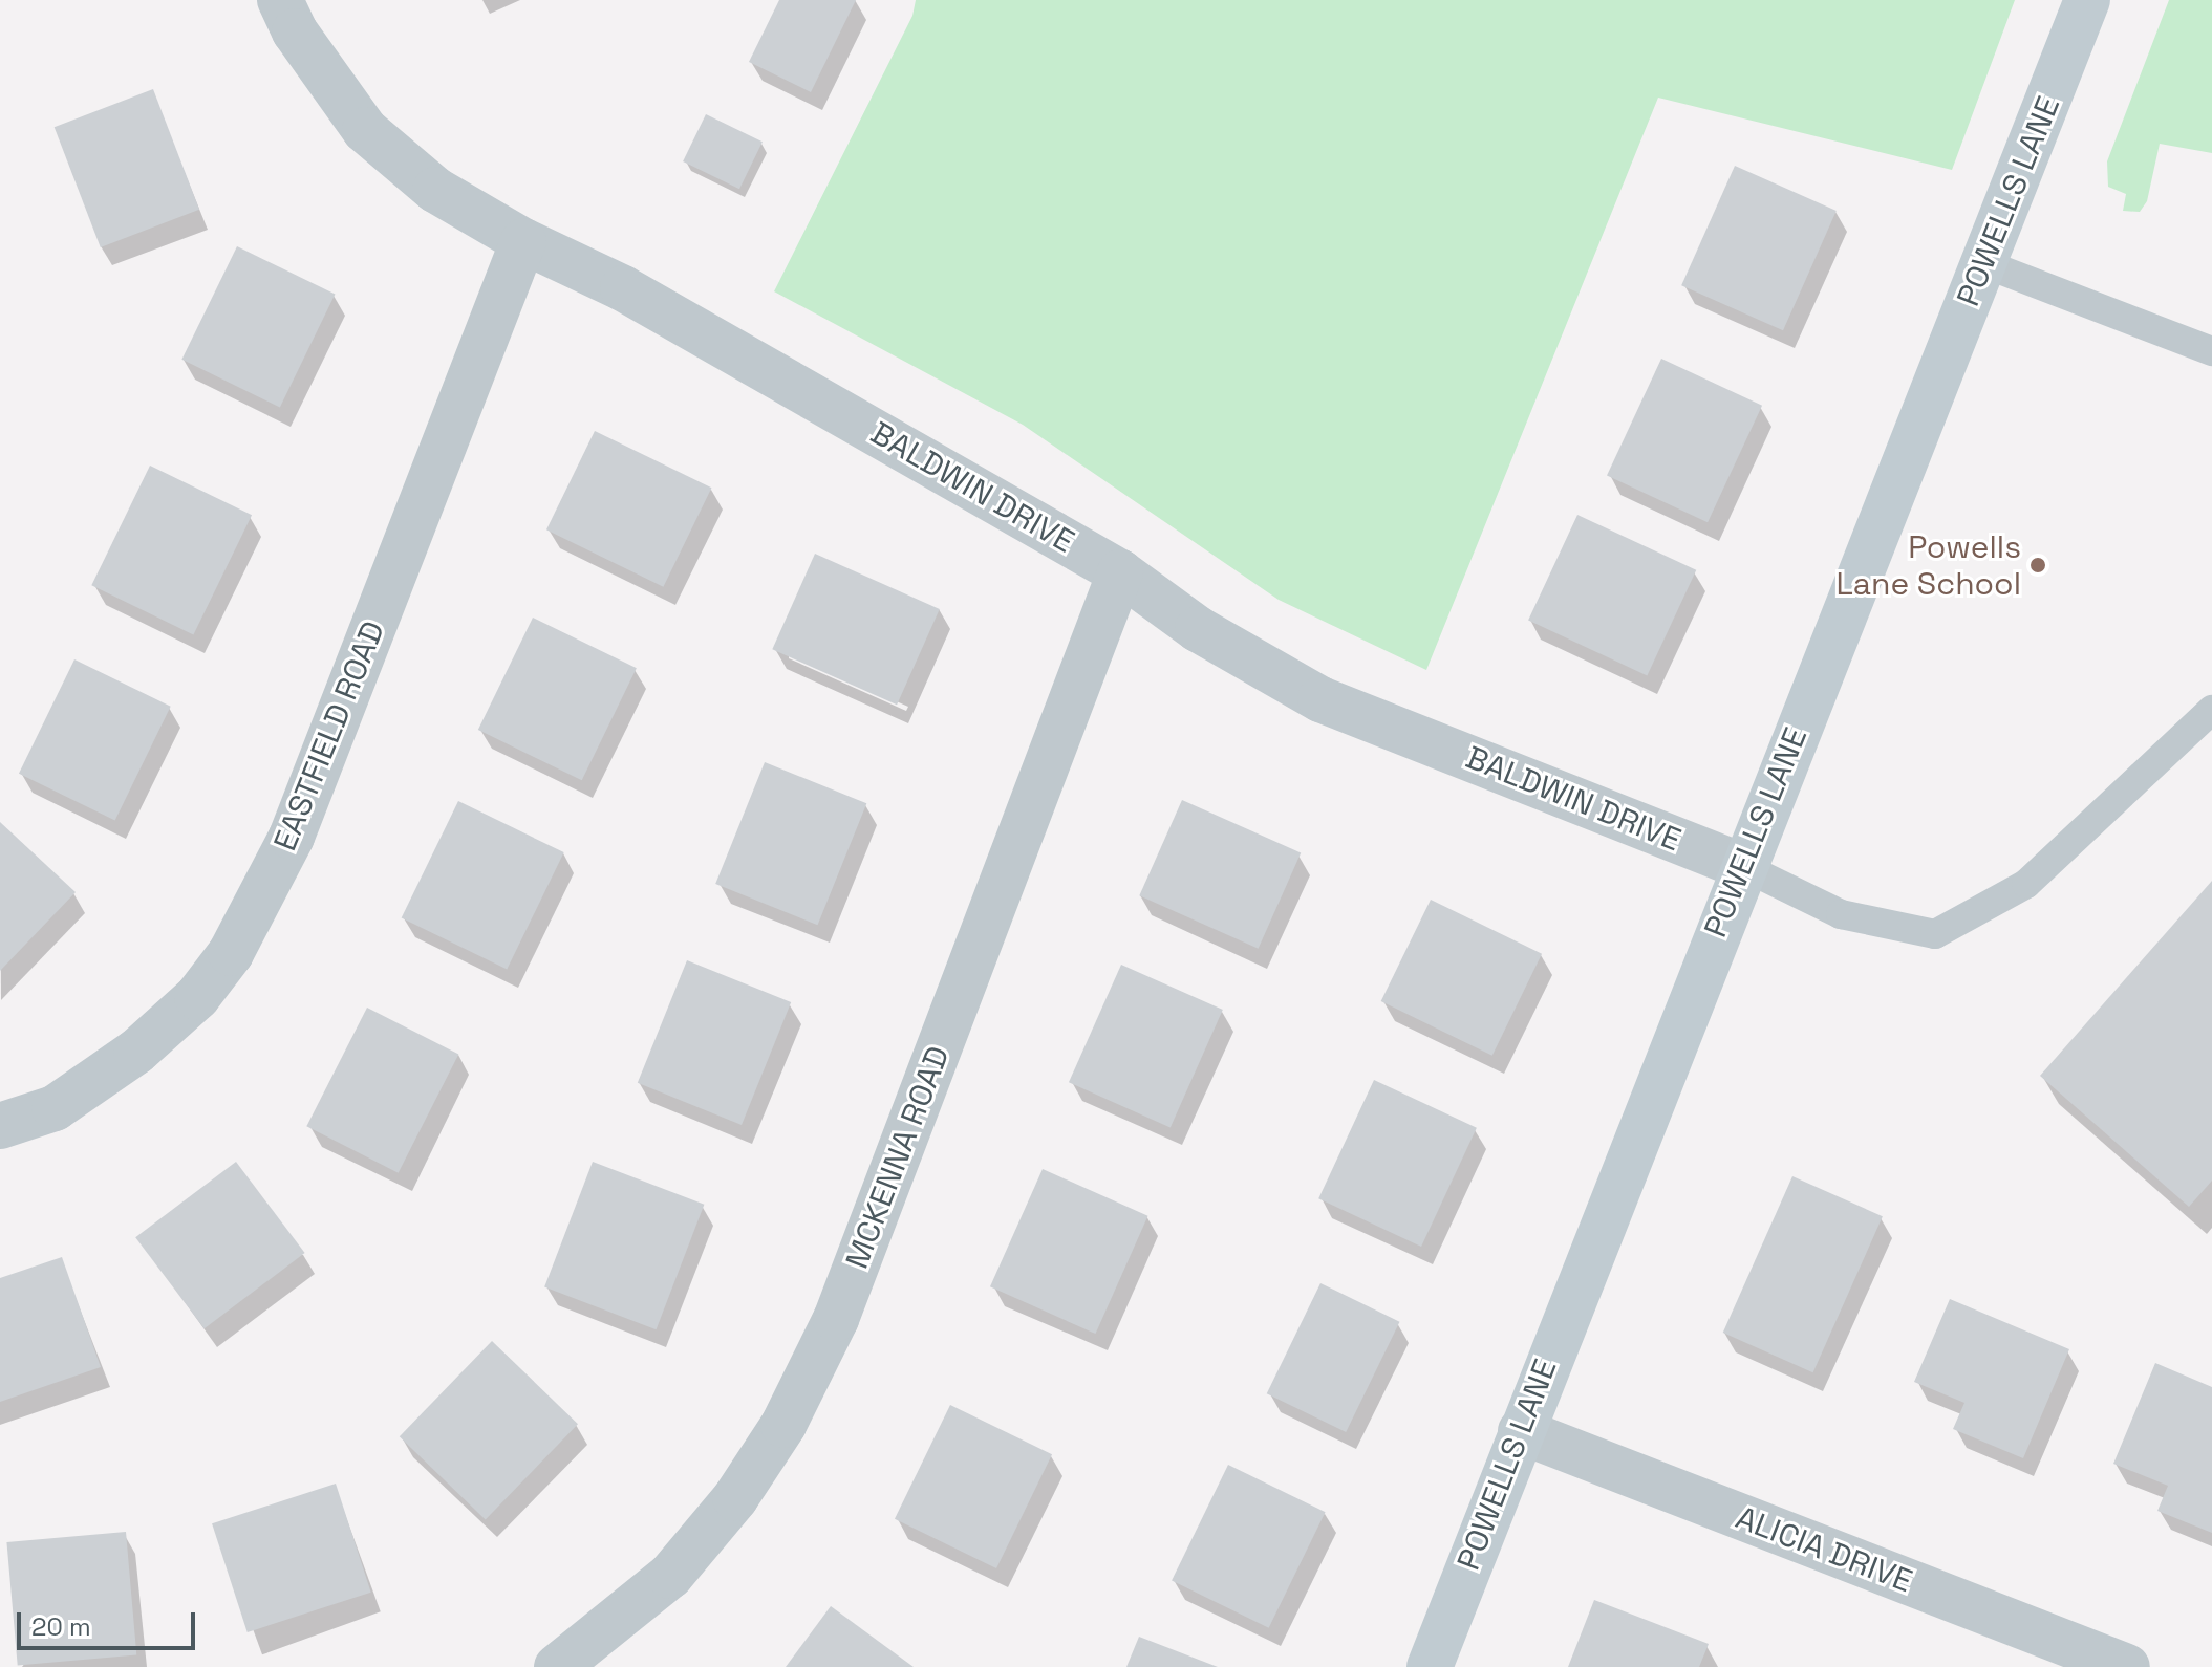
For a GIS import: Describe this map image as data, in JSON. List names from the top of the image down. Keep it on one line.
{"streets":{"street":["POWELLS LANE","BALDWIN DRIVE","EASTFIELD ROAD","MCKENNA ROAD","ALICIA DRIVE"]},"crossings":[["POWELLS LANE","BALDWIN DRIVE"],["POWELLS LANE","ALICIA DRIVE"],["BALDWIN DRIVE","EASTFIELD ROAD"],["BALDWIN DRIVE","MCKENNA ROAD"]],"places":["Powells Lane School"],"scale_bar":"20 m"}
